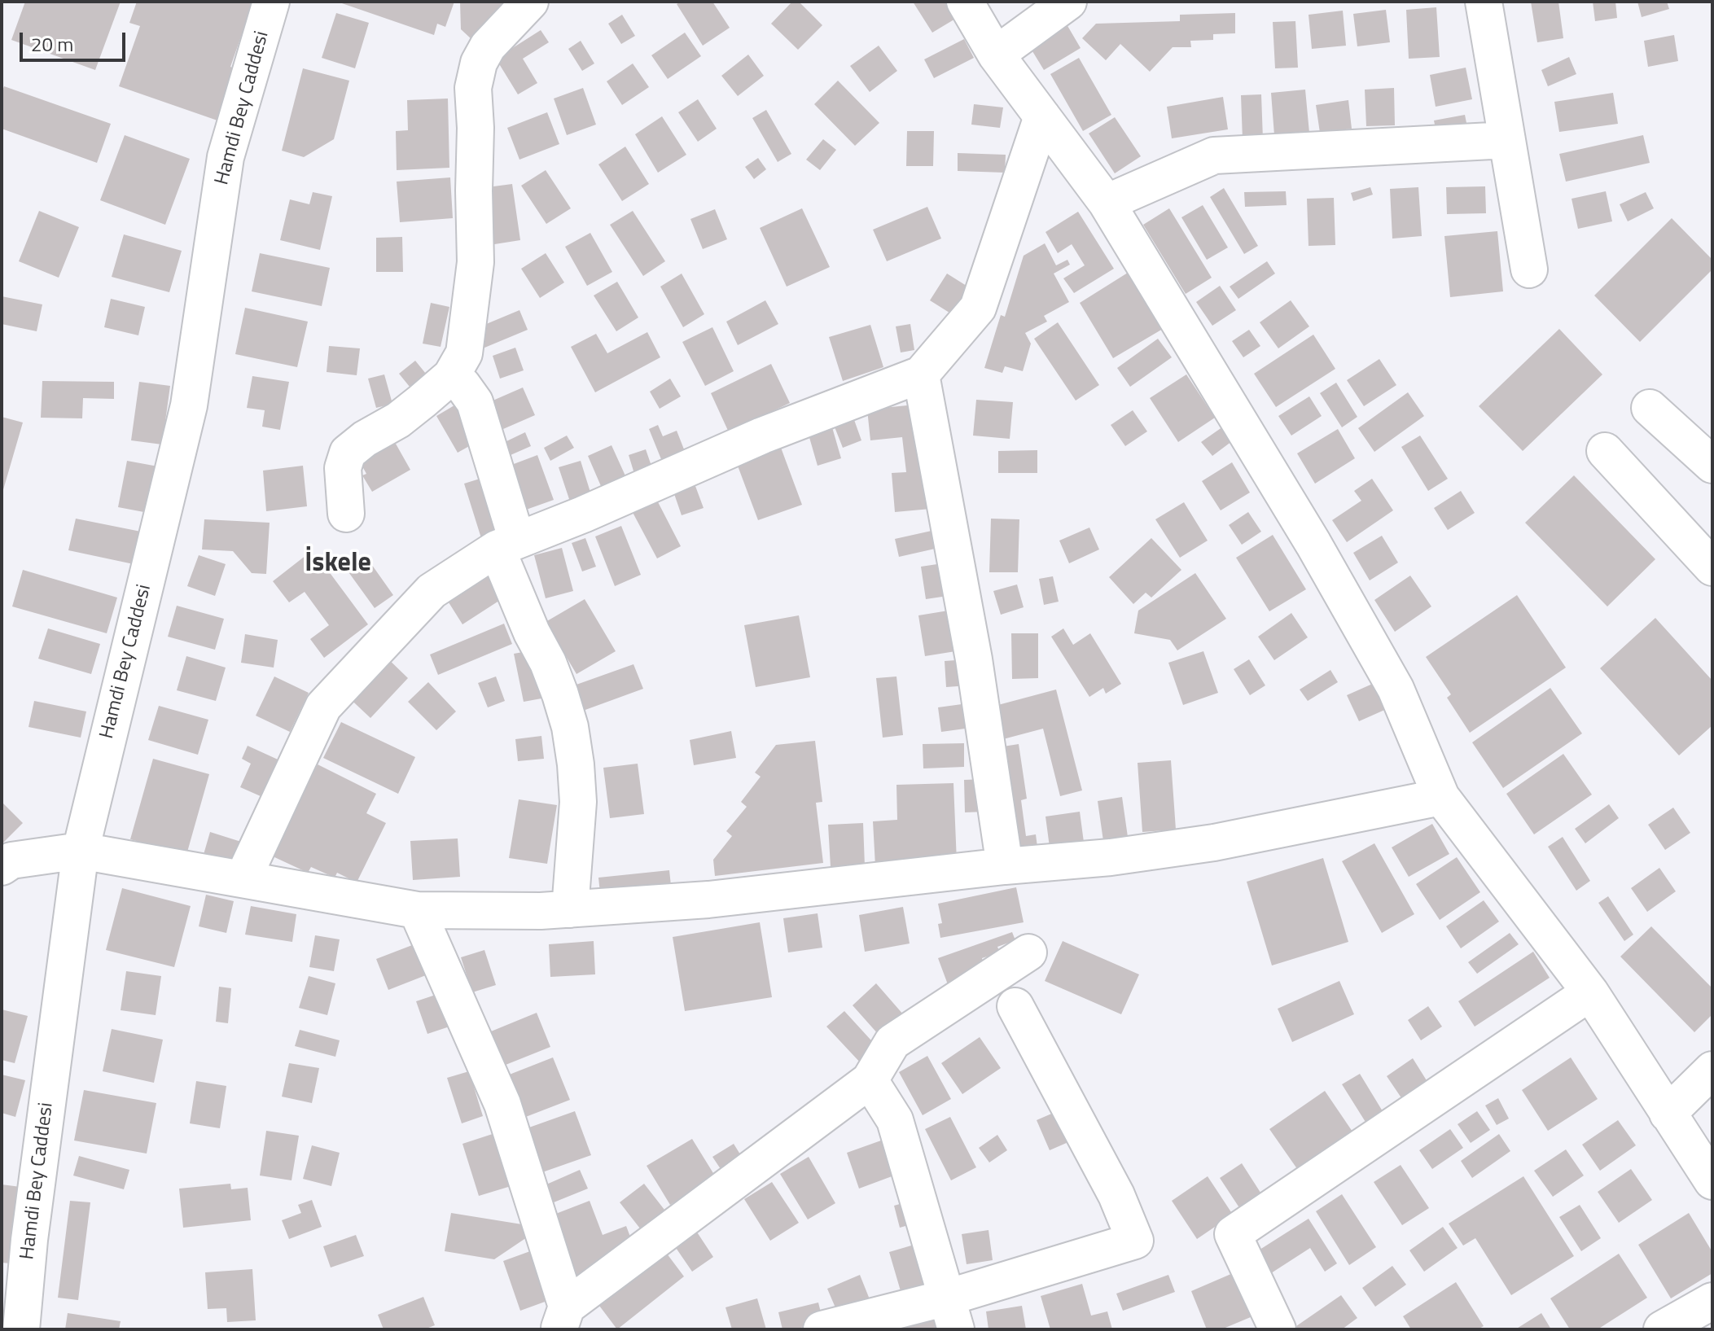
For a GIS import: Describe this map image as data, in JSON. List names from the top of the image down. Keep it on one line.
{"streets":{"street":["Hamdi Bey Caddesi"]},"districts":["İskele"],"scale_bar":"20 m"}
